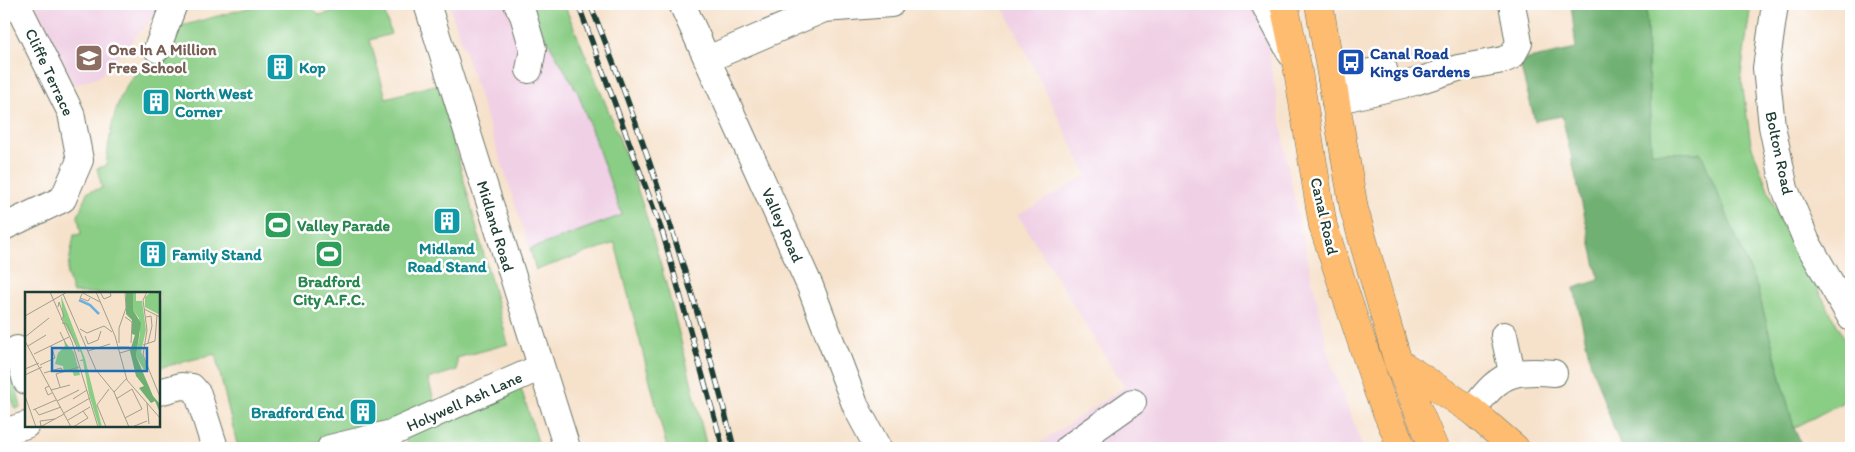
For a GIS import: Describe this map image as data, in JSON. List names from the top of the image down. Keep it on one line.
{"streets":{"main road":["Canal Road"],"street":["Cliffe Terrace","Bolton Road","Valley Road","Midland Road","Holywell Ash Lane"]},"crossings":[["Midland Road","Holywell Ash Lane"]],"places":{"school or university":["One In A Million Free School"],"bus stop":["Canal Road Kings Gardens"],"building":["Kop","North West Corner","Midland Road Stand","Family Stand","Bradford End"],"sports":["Valley Parade","Bradford City A.F.C."]}}
